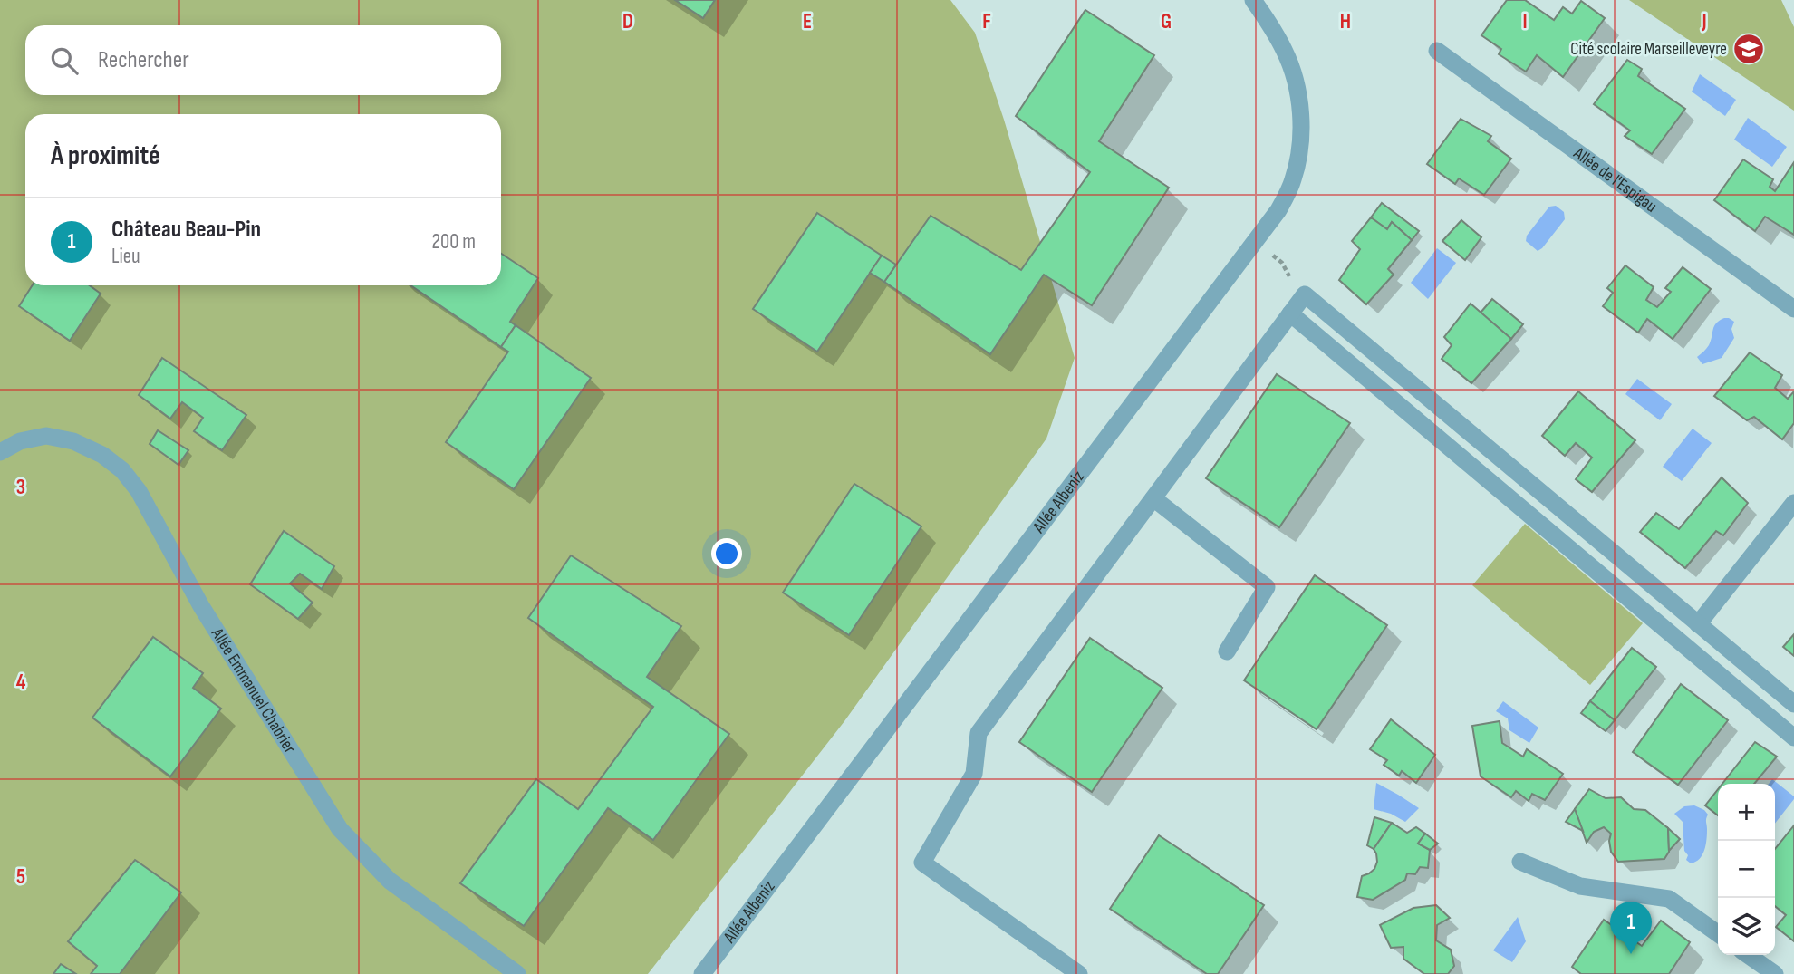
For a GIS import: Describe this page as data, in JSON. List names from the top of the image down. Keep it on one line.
{"streets":{"street":["Allée de l'Espigau","Allée Albeniz","Allée Emmanuel Chabrier"]},"places":{"school or university":["Cité scolaire Marseilleveyre"]},"page":{"search":"Rechercher","heading":"À proximité","list":[{"mark":"1","name":"Château Beau-Pin","note":"Lieu","value":"200 m"}],"map_buttons":["+","−"],"pins":"1"},"grid":{"columns":["D","E","F","G","H","I","J"],"rows":["3","4","5"]}}
